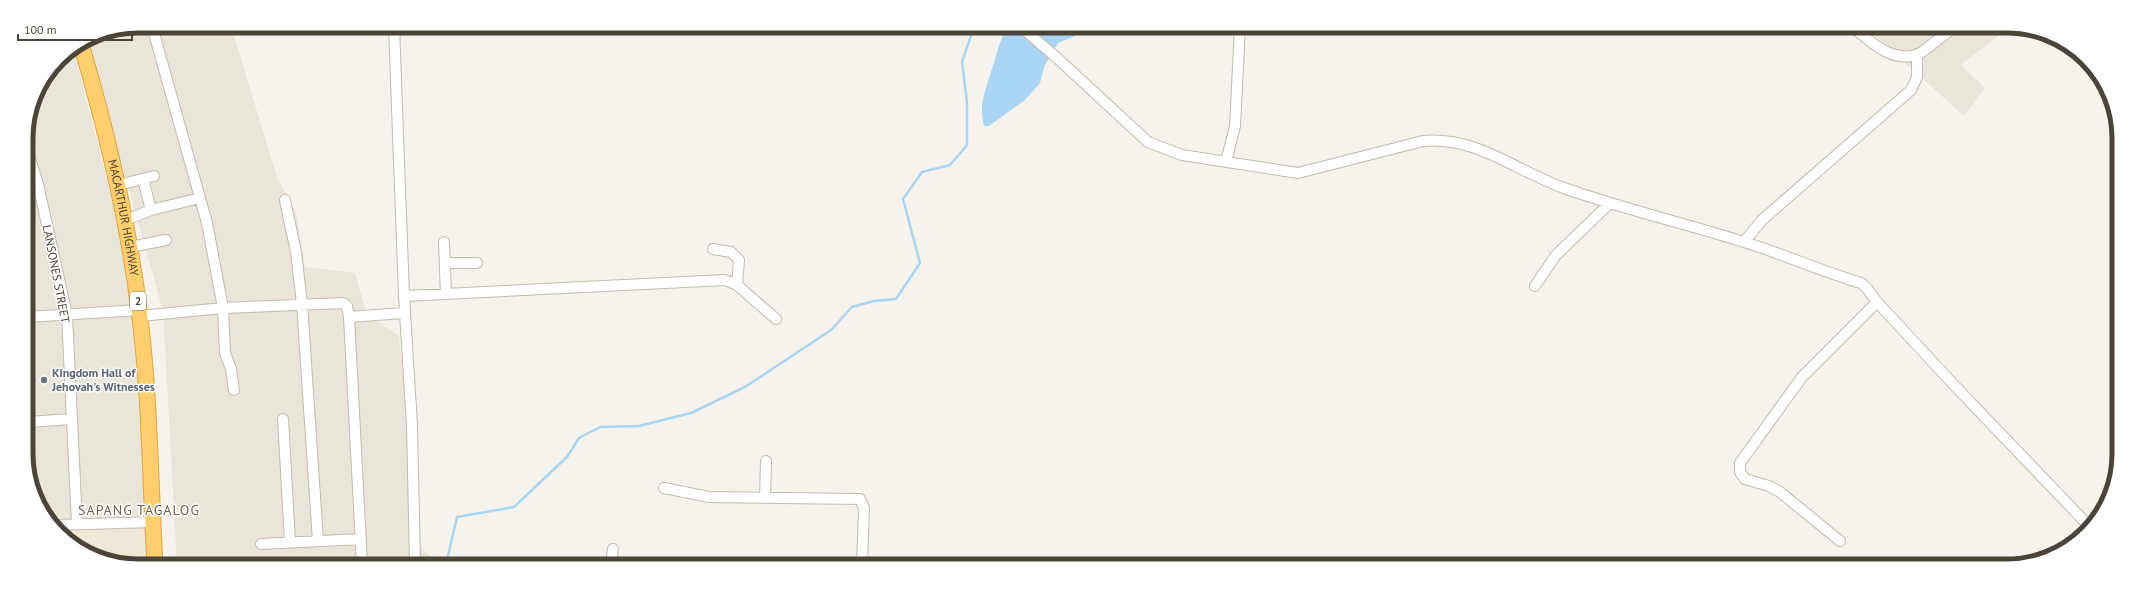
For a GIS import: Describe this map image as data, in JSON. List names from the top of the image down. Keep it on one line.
{"streets":{"highway":["MACARTHUR HIGHWAY","2"],"street":["LANSONES STREET"]},"districts":["SAPANG TAGALOG"],"places":["Kingdom Hall of Jehovah's Witnesses"],"scale_bar":"100 m"}
